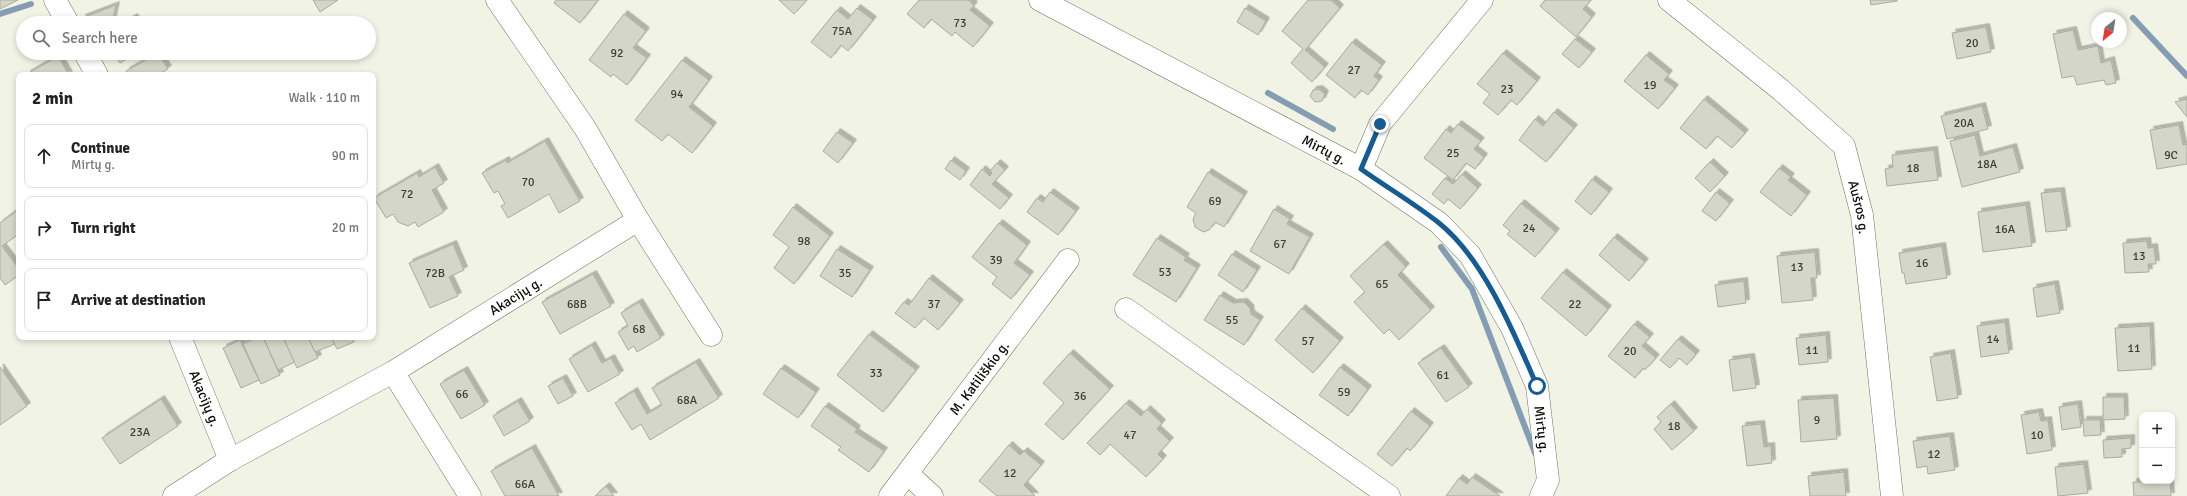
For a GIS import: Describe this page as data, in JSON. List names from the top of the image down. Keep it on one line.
{"streets":{"street":["Mirtų g.","Aušros g.","Akacijų g.","M. Katiliškio g."]},"house_numbers":["73","75A","20","92","27","19","23","94","20A","25","9C","18A","18","70","72","69","24","16A","98","67","13","39","16","13","53","72B","35","65","68B","37","22","55","68","14","57","11","11","20","33","61","59","66","36","68A","9","18","23A","47","10","12","12","66A"],"north":"bottom left","page":{"search":"Search here","heading":["2 min","Walk · 110 m"],"list":[["Continue","Mirtų g.","90 m"],["Turn right","20 m"],"Arrive at destination"],"map_buttons":["+","−"]}}
